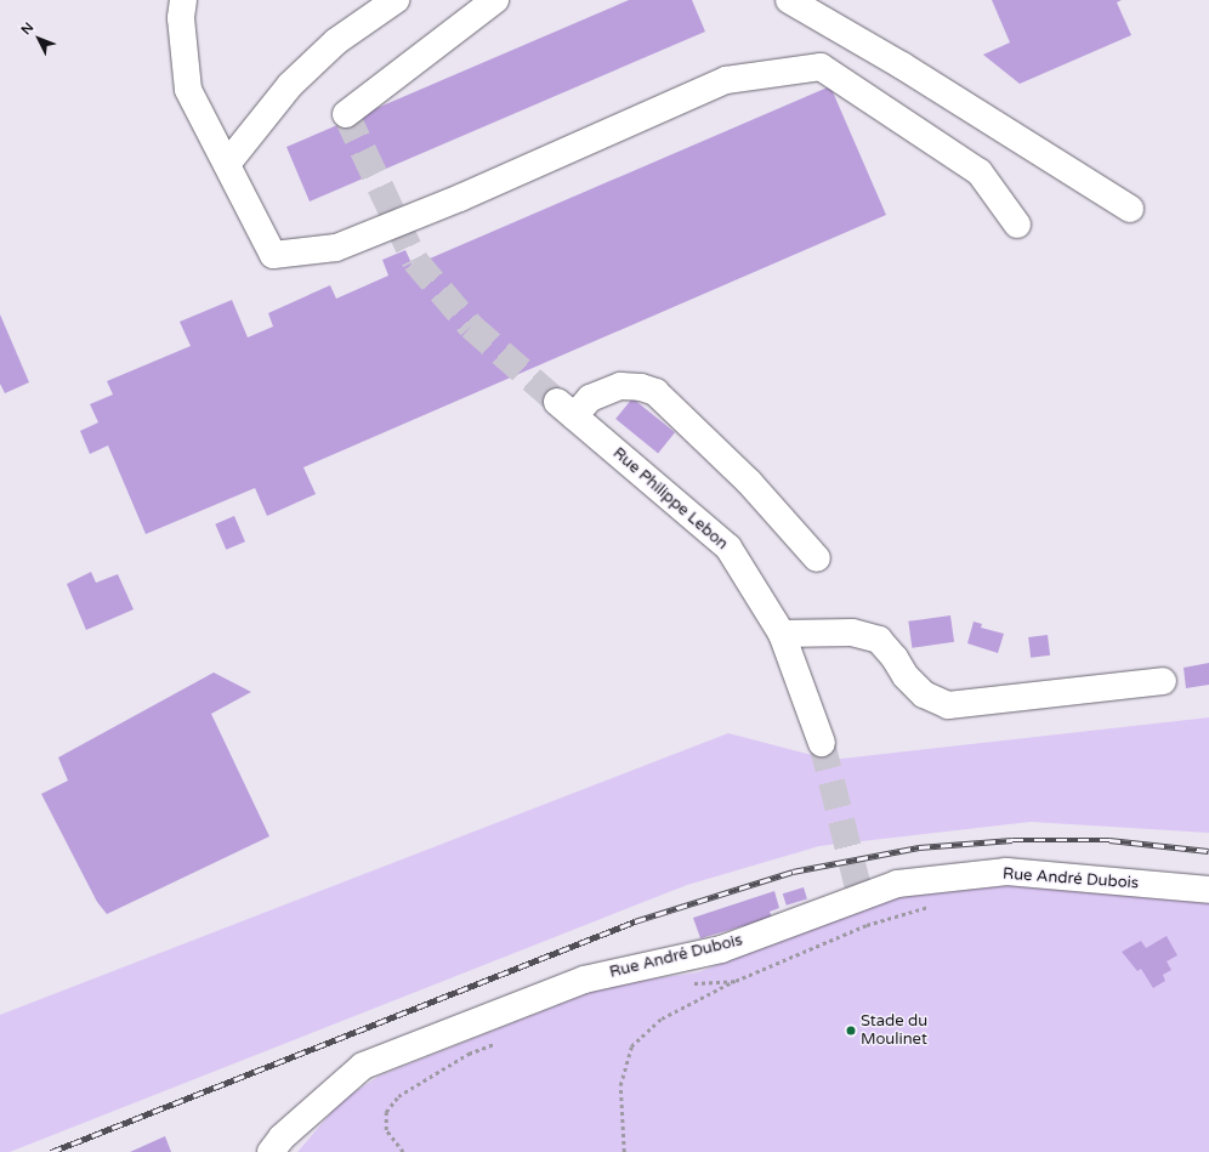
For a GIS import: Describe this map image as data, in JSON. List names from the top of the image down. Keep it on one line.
{"streets":{"street":["Rue Philippe Lebon","Rue André Dubois"]},"places":["Stade du Moulinet"],"north":"top left"}
